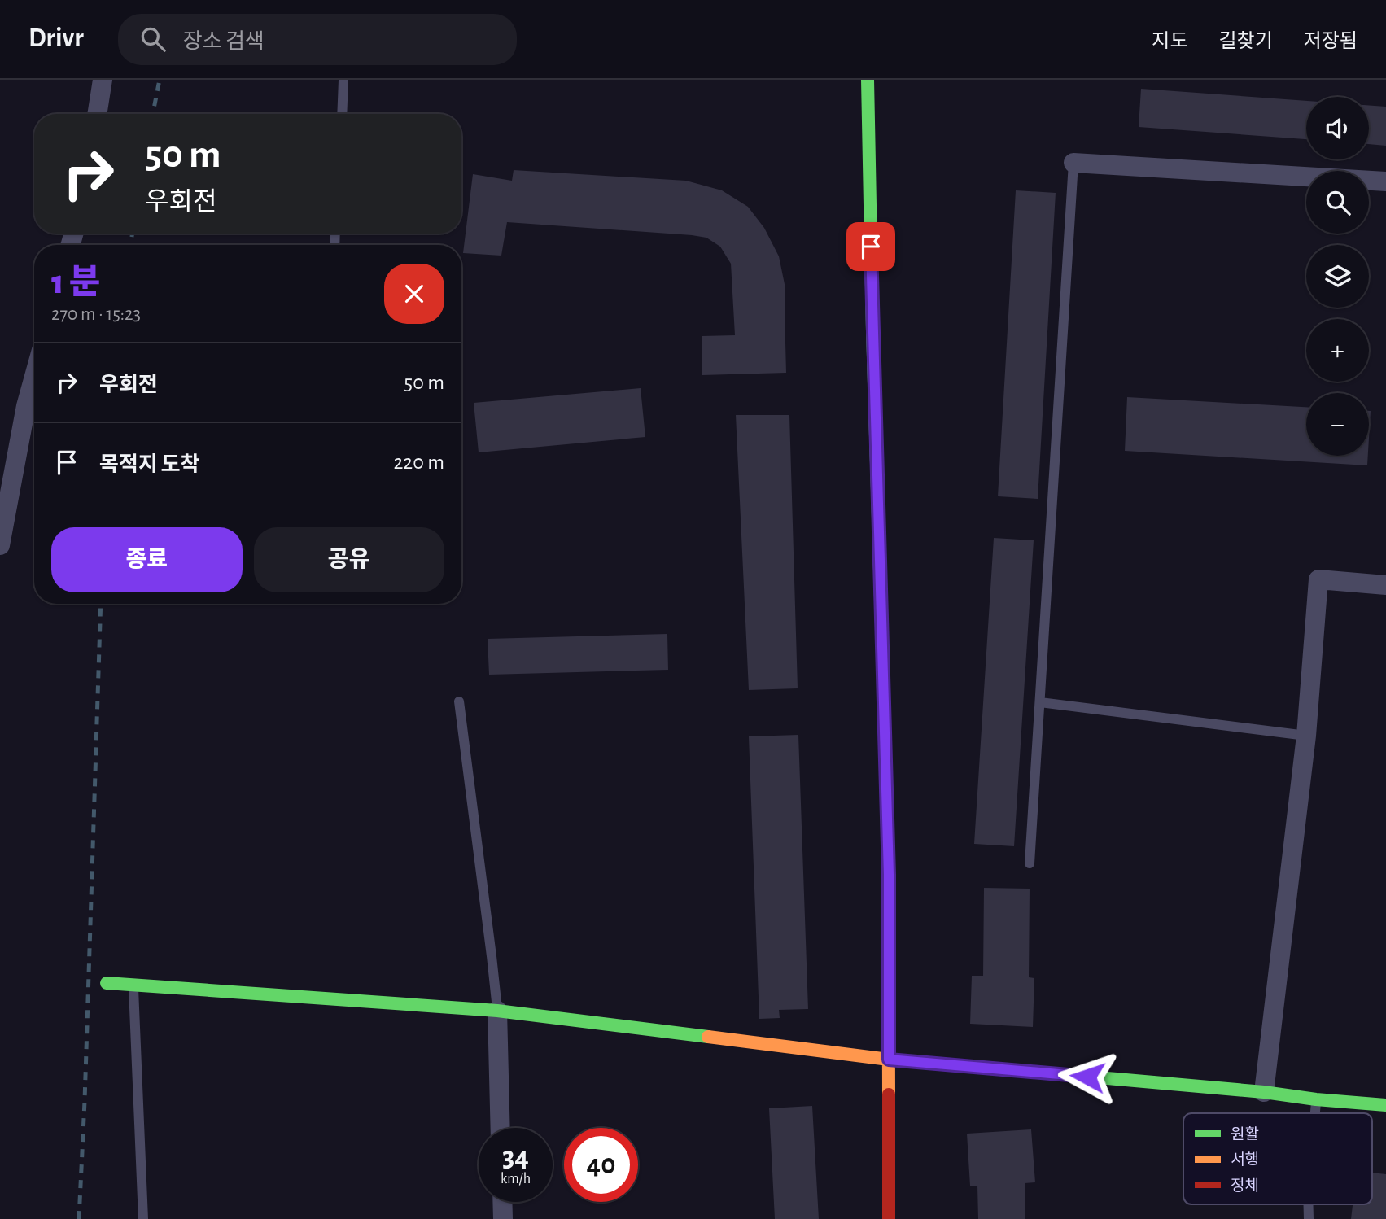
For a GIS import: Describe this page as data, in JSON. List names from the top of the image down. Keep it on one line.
{"legend":["원활","서행","정체"],"page":{"header":"Drivr","search":"장소 검색","nav":["지도","길찾기","저장됨"],"map_buttons":["+","−"],"turn":["50 m","우회전"],"heading":["1 분","270 m · 15:23"],"list":[{"name":"우회전","value":"50 m"},{"name":"목적지 도착","value":"220 m"}],"buttons":["종료","공유"],"speed":"34 km/h","limit":"40"}}
